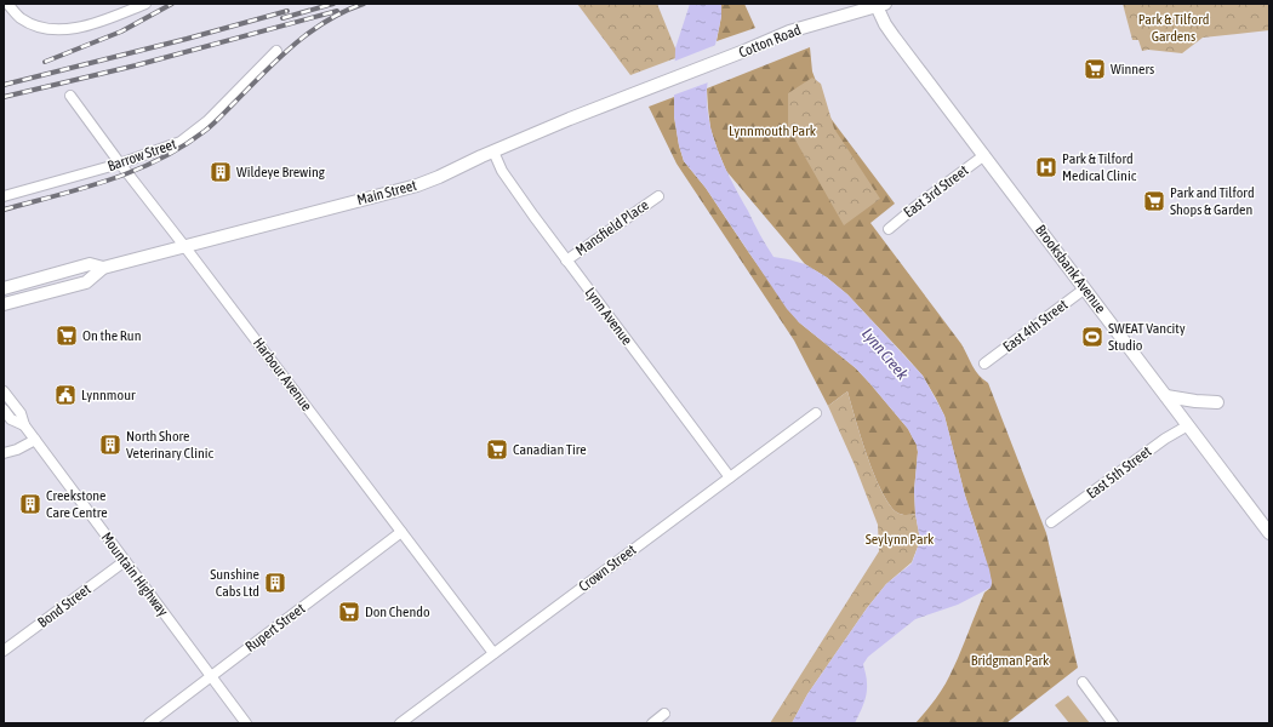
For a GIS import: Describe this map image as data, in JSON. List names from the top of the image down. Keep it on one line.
{"streets":{"main road":["Cotton Road","Main Street","Brooksbank Avenue"],"street":["Barrow Street","East 3rd Street","Mansfield Place","Lynn Avenue","East 4th Street","Harbour Avenue","East 5th Street","Crown Street","Mountain Highway","Bond Street","Rupert Street"]},"crossings":[["Cotton Road","Main Street"],["Cotton Road","Brooksbank Avenue"],["Barrow Street","Harbour Avenue"],["East 3rd Street","Brooksbank Avenue"],["Main Street","Lynn Avenue"],["Main Street","Harbour Avenue"],["Mansfield Place","Lynn Avenue"],["Brooksbank Avenue","East 4th Street"],["Brooksbank Avenue","East 5th Street"],["Lynn Avenue","Crown Street"],["Harbour Avenue","Crown Street"],["Harbour Avenue","Rupert Street"],["Mountain Highway","Bond Street"],["Mountain Highway","Rupert Street"]],"water":["Lynn Creek"],"parks":["Park & Tilford Gardens","Lynnmouth Park","Seylynn Park","Bridgman Park"],"places":{"supermarket":["Winners","Park and Tilford Shops & Garden","On the Run","Canadian Tire","Don Chendo"],"hospital":["Park & Tilford Medical Clinic"],"building":["Wildeye Brewing","North Shore Veterinary Clinic","Creekstone Care Centre","Sunshine Cabs Ltd"],"sports":["SWEAT Vancity Studio"],"public building":["Lynnmour"]}}
